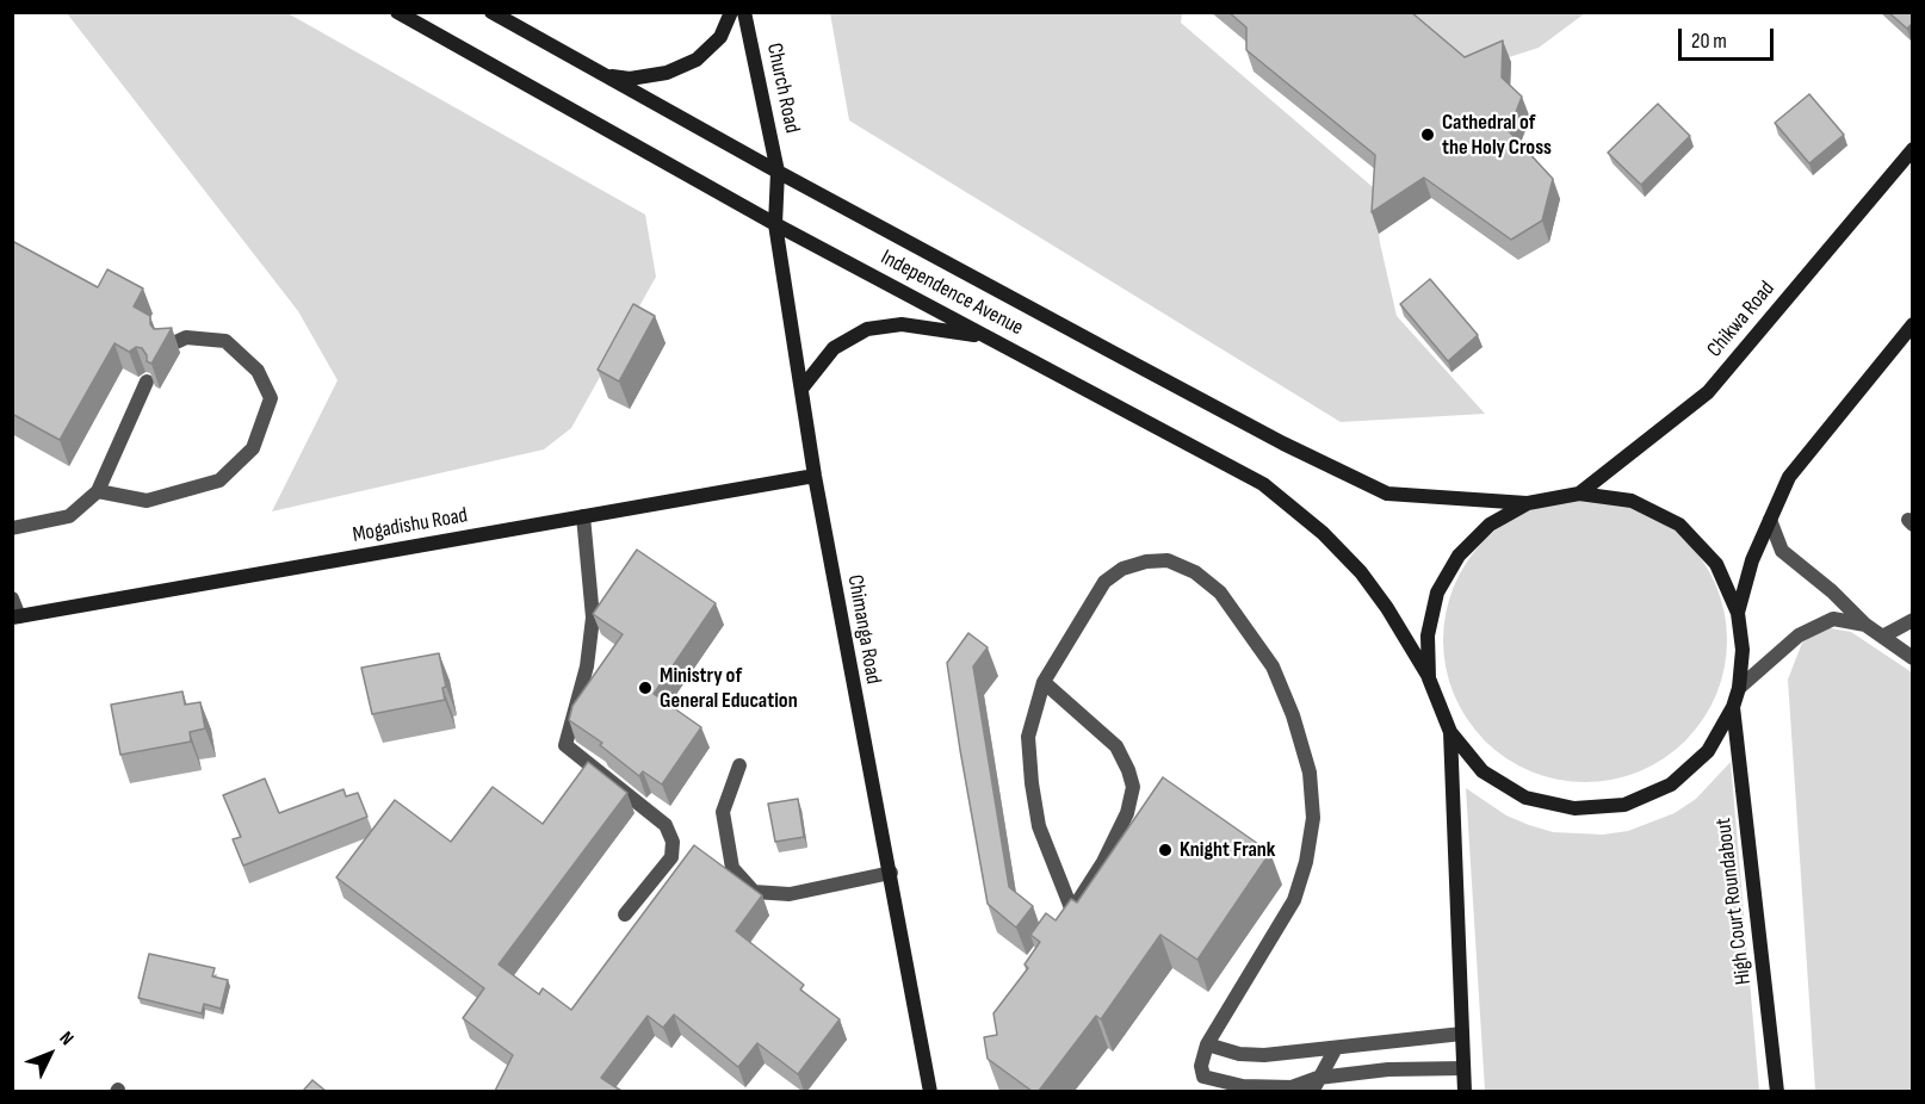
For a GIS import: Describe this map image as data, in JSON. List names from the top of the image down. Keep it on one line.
{"streets":{"main road":["Church Road","Independence Avenue","Chikwa Road","Mogadishu Road","Chimanga Road","High Court Roundabout"]},"crossings":[["Church Road","Independence Avenue"],["Church Road","Chimanga Road"],["Independence Avenue","Chimanga Road"],["Independence Avenue","High Court Roundabout"],["Chikwa Road","High Court Roundabout"],["Mogadishu Road","Chimanga Road"]],"places":["Cathedral of the Holy Cross","Ministry of General Education","Knight Frank"],"scale_bar":"20 m","north":"top right"}
